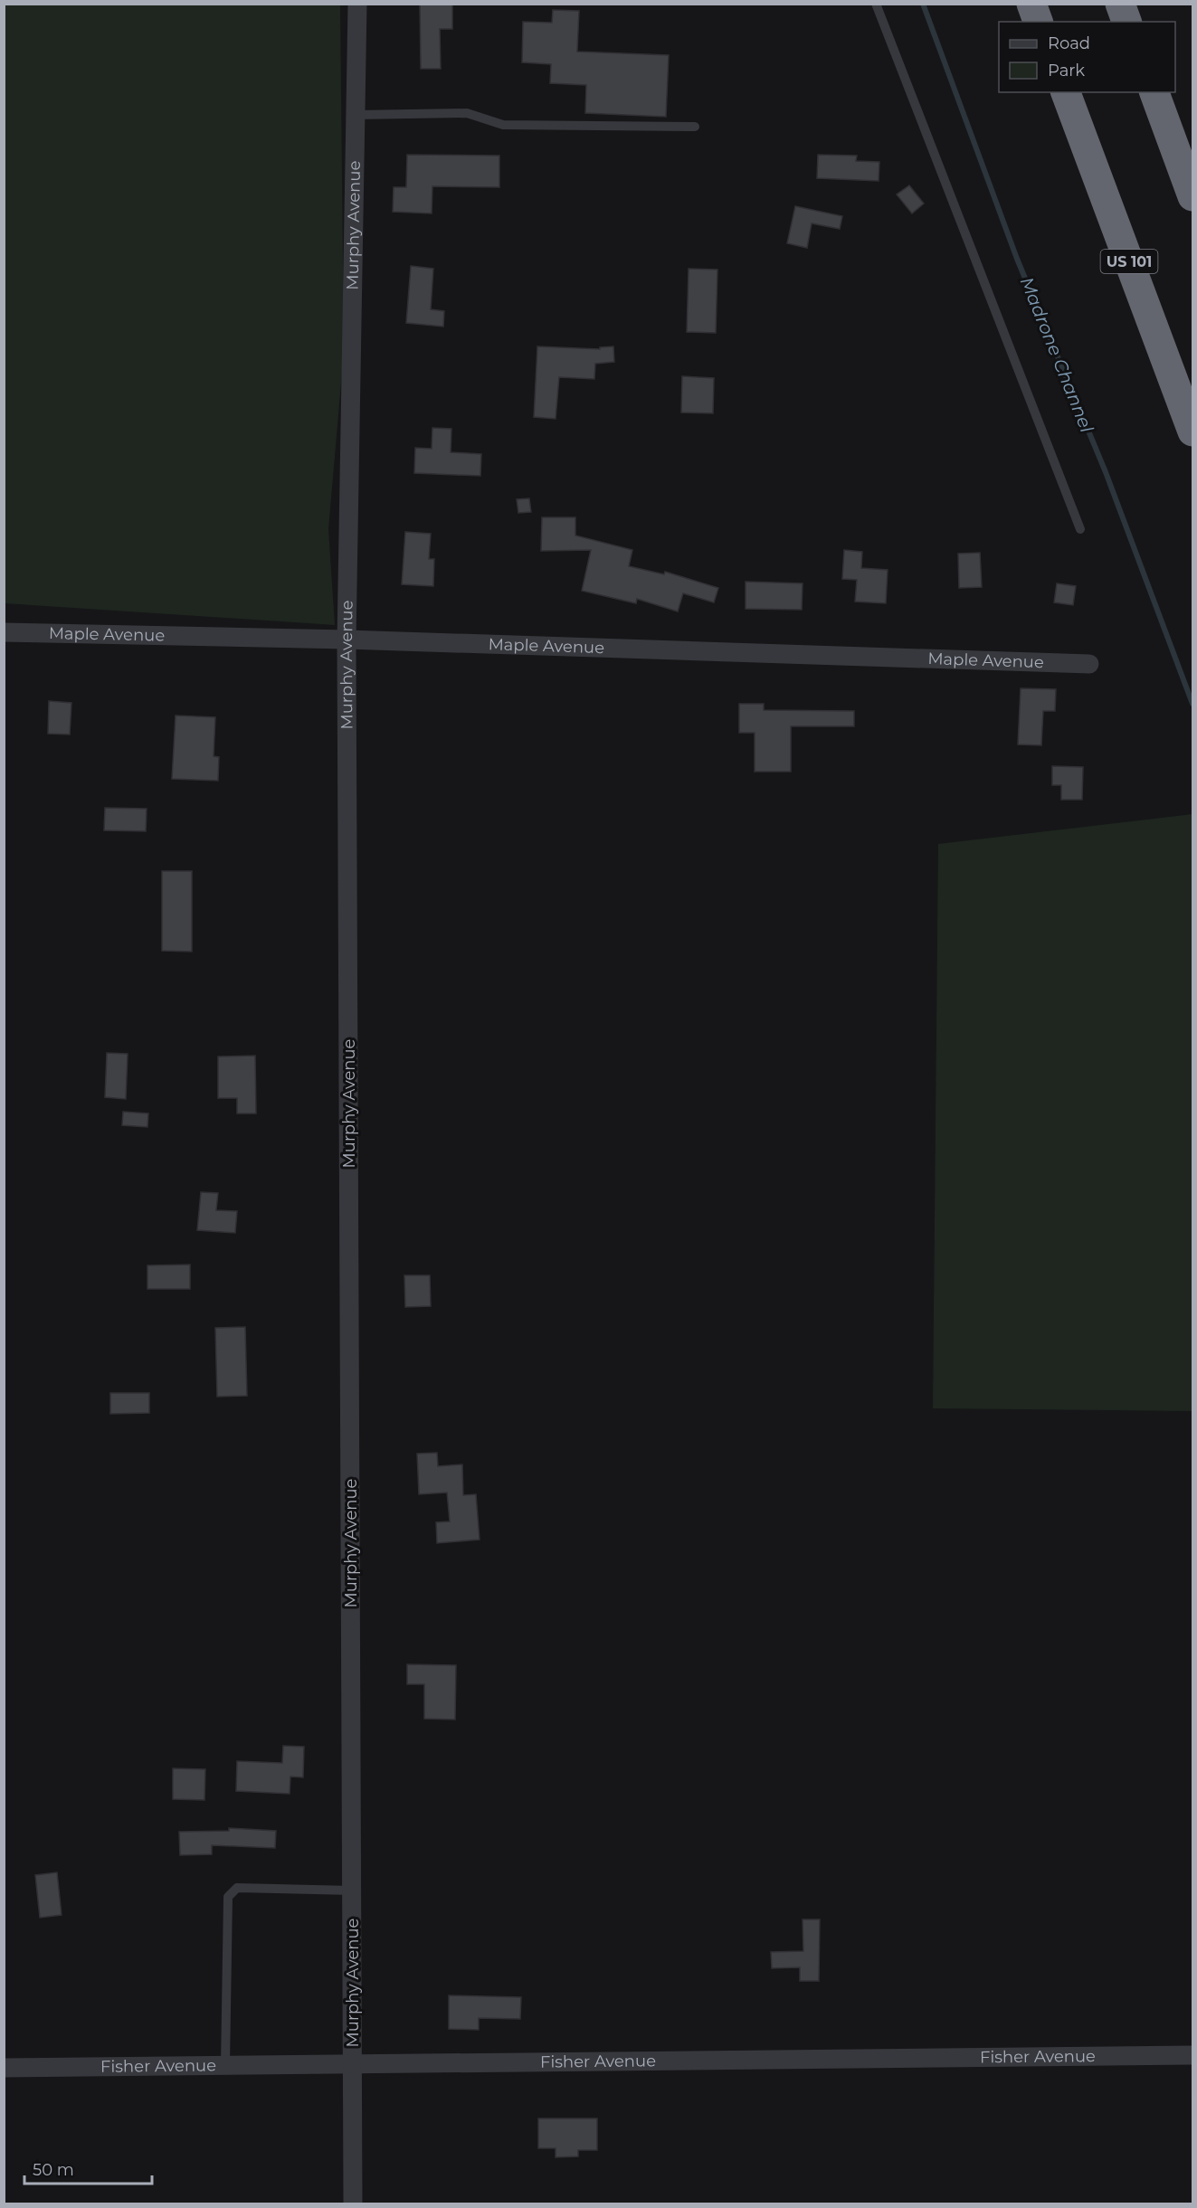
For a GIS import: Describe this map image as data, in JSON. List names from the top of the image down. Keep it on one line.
{"streets":{"highway":["US 101"],"street":["Murphy Avenue","Maple Avenue","Fisher Avenue"]},"crossings":[["Murphy Avenue","Maple Avenue"],["Murphy Avenue","Fisher Avenue"]],"water":["Madrone Channel"],"legend":["Road","Park"],"scale_bar":"50 m"}
